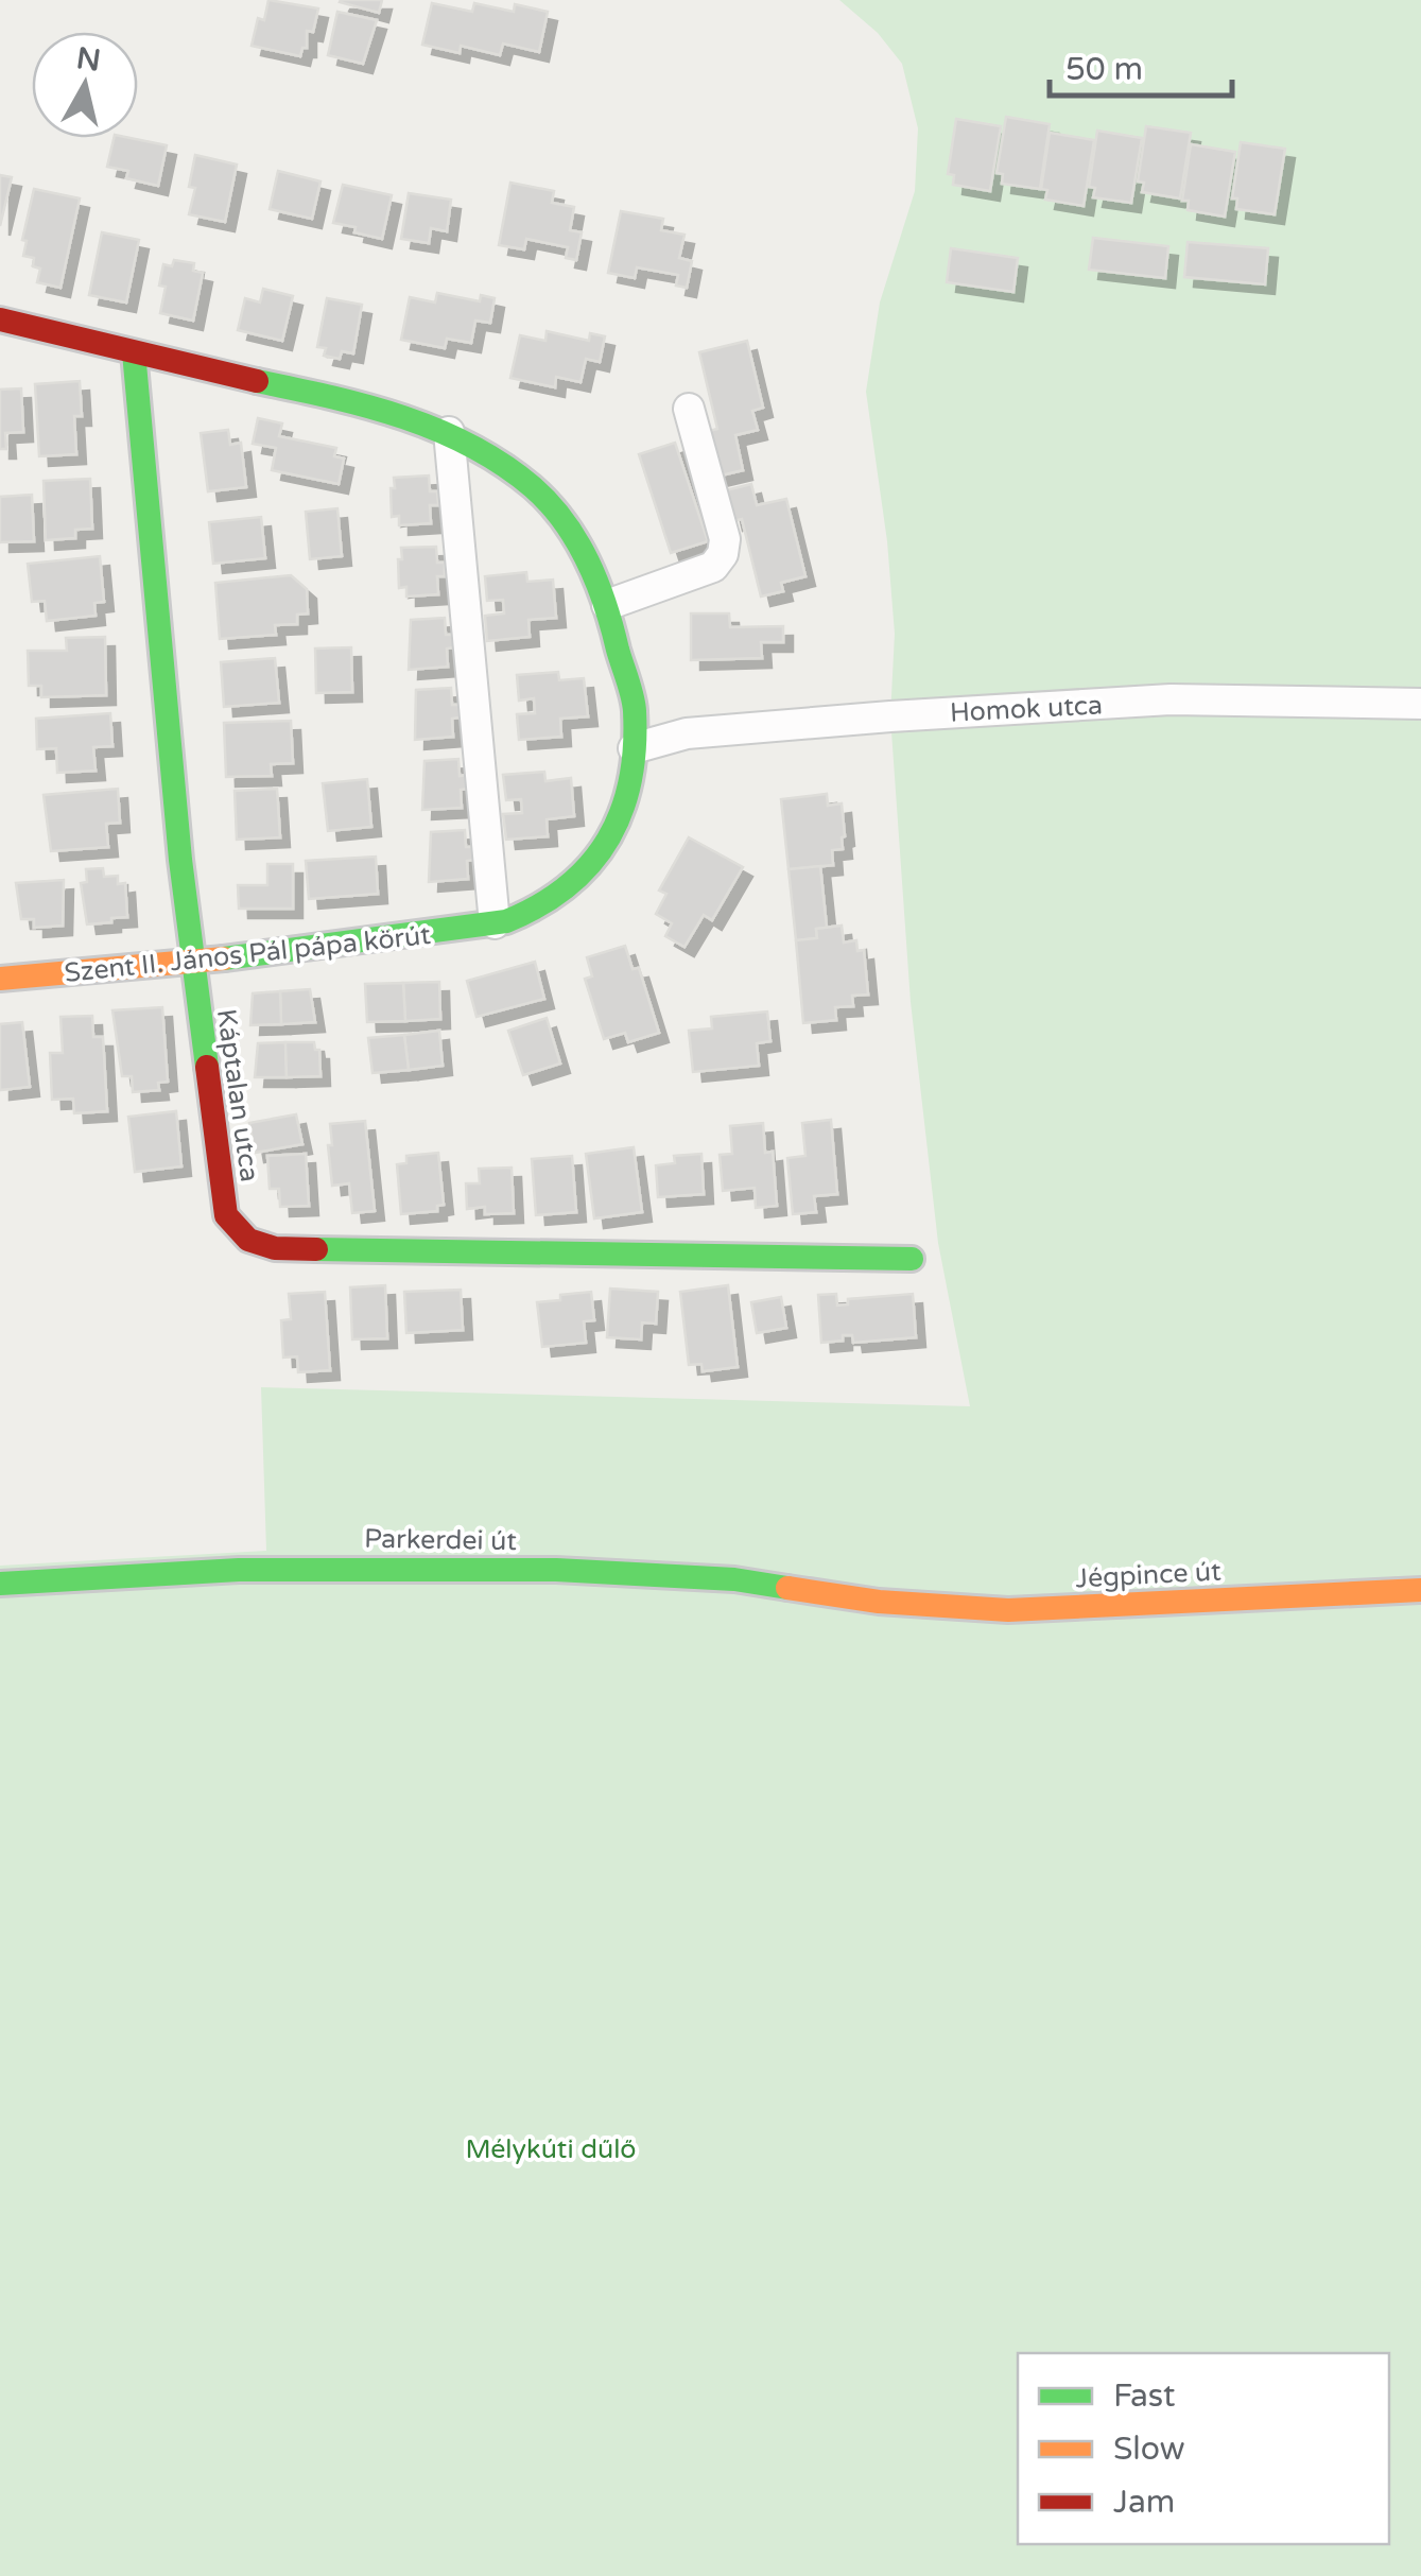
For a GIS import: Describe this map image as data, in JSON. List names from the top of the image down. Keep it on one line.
{"streets":{"street":["Homok utca","Szent II. János Pál pápa körút","Káptalan utca","Parkerdei út","Jégpince út"]},"crossings":[["Homok utca","Szent II. János Pál pápa körút"],["Szent II. János Pál pápa körút","Káptalan utca"],["Parkerdei út","Jégpince út"]],"parks":["Mélykúti dűlő"],"legend":["Fast","Slow","Jam"],"scale_bar":"50 m","north":"top"}
